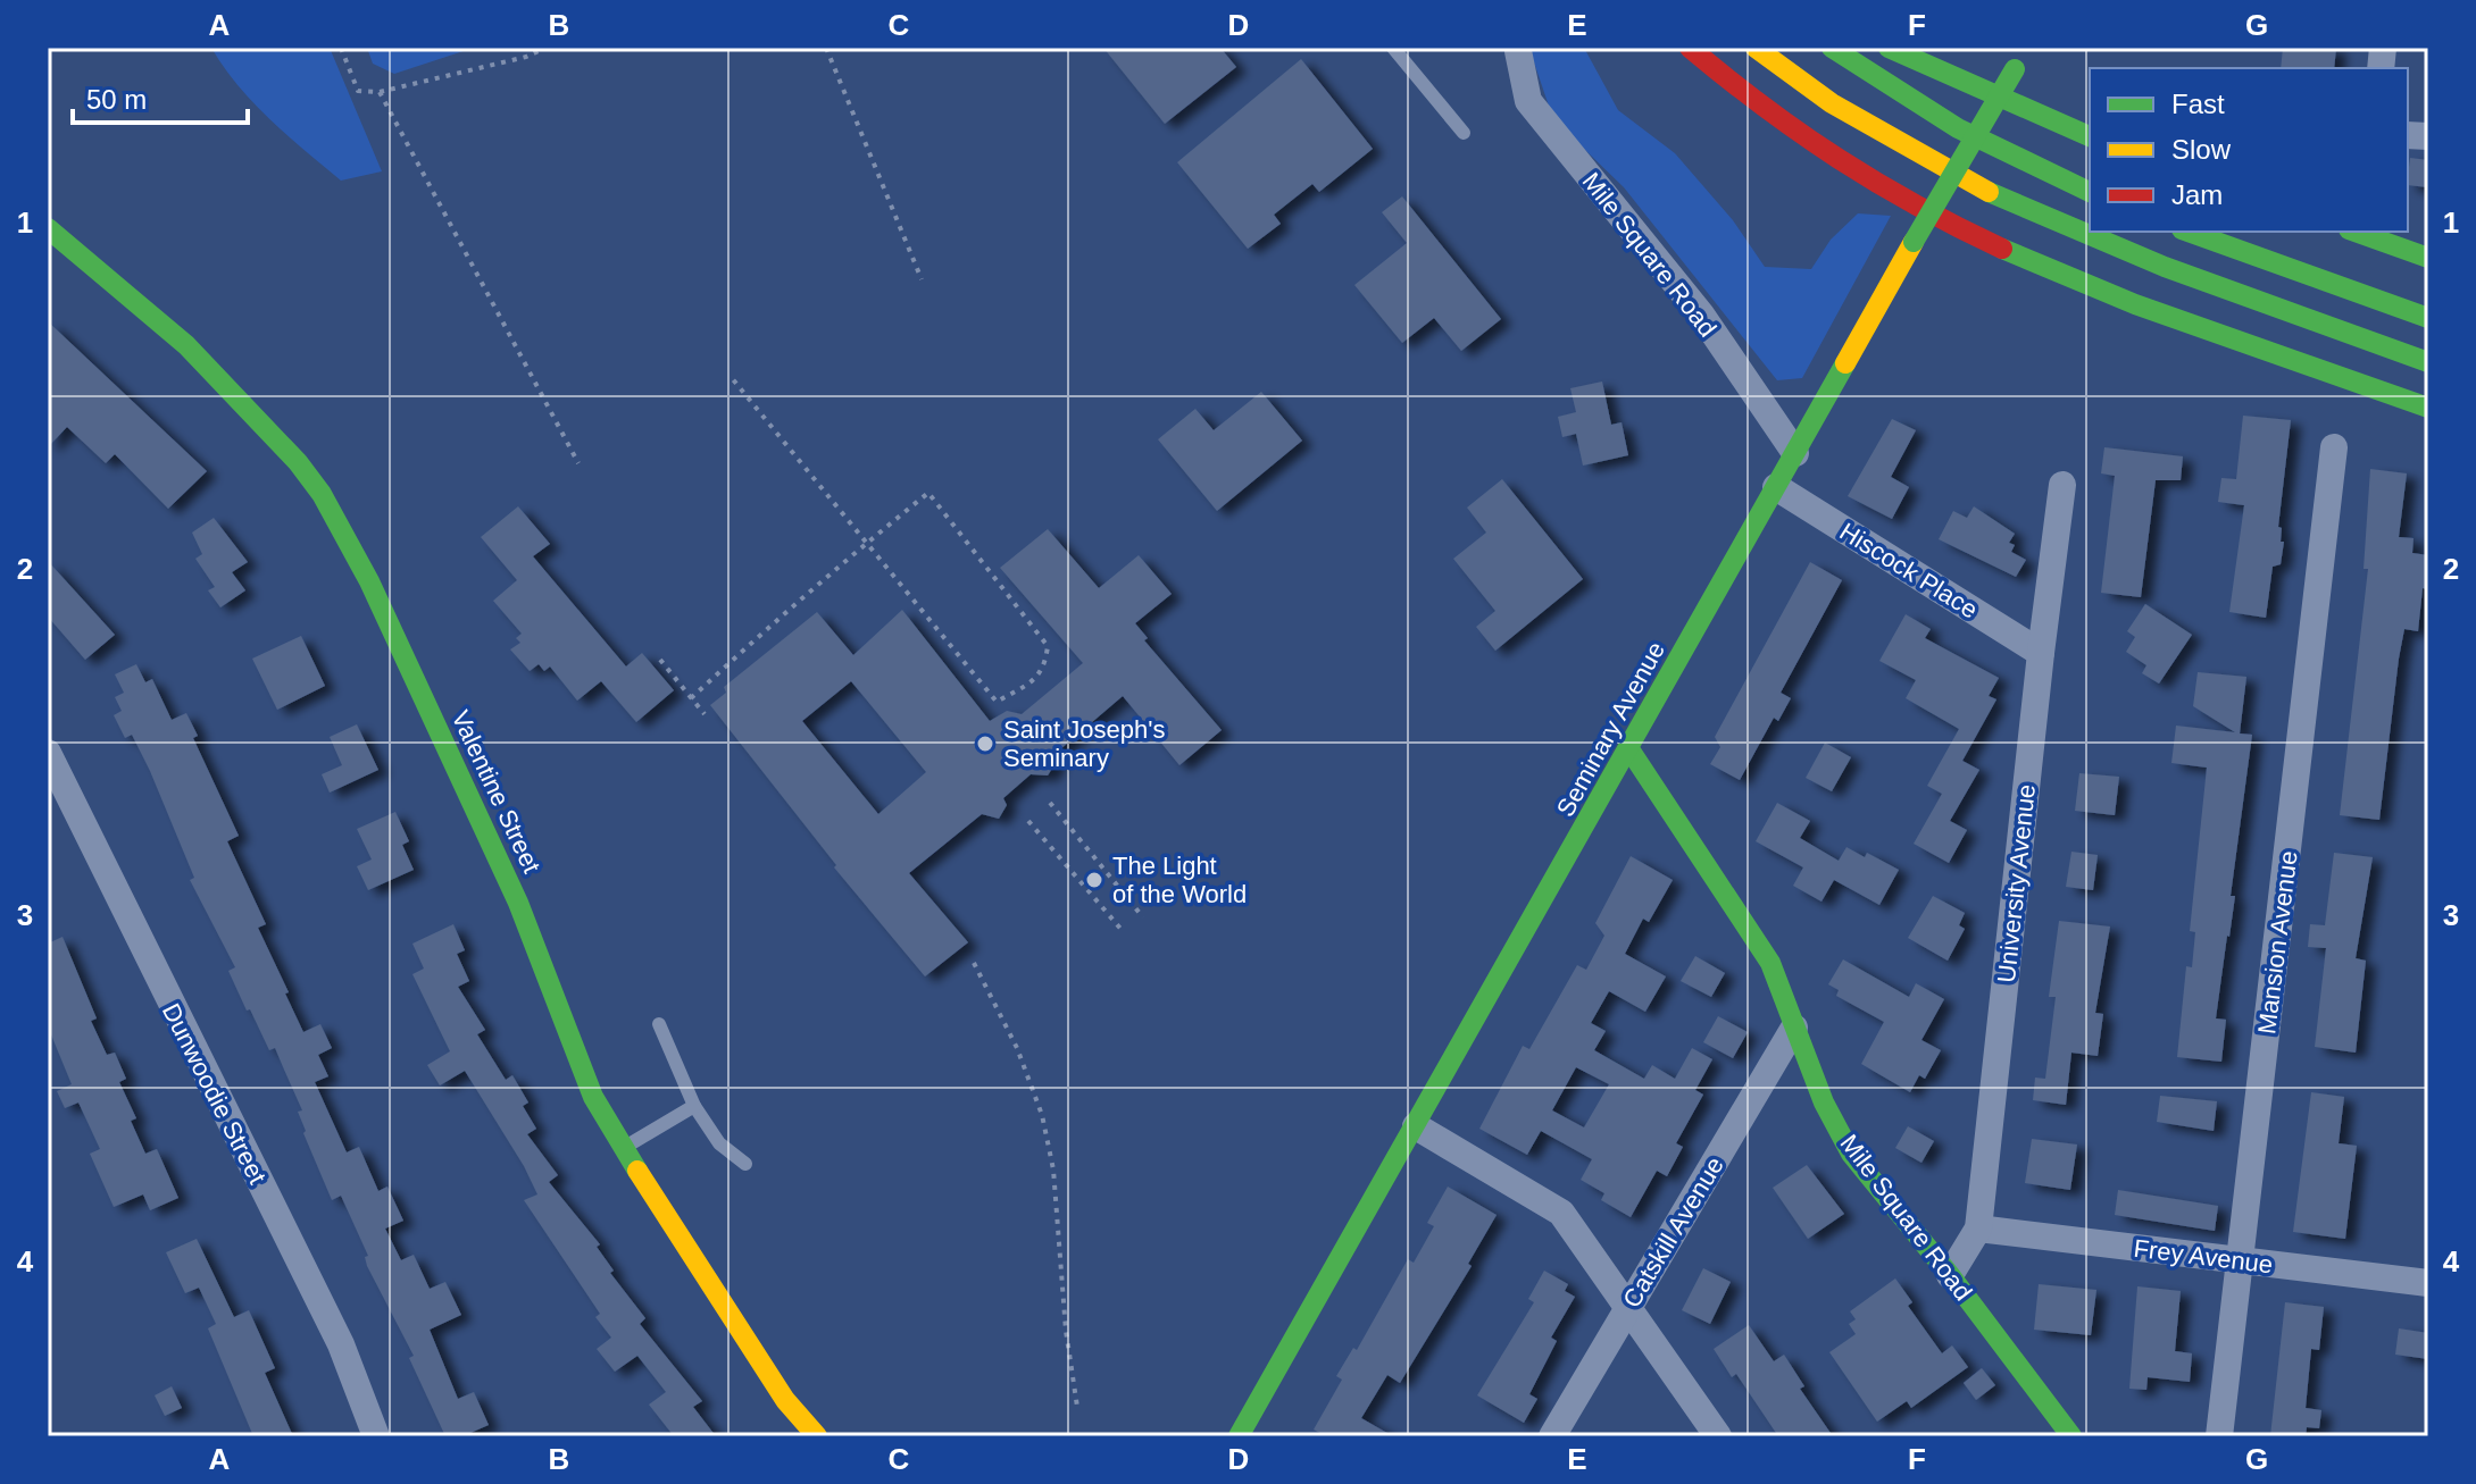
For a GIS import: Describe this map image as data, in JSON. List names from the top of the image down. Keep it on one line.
{"streets":{"main road":["Mile Square Road","Seminary Avenue","Valentine Street"],"street":["Hiscock Place","University Avenue","Mansion Avenue","Dunwoodie Street","Catskill Avenue","Frey Avenue"]},"crossings":[["Mile Square Road","Seminary Avenue"],["Mile Square Road","University Avenue"],["Mile Square Road","Catskill Avenue"],["Hiscock Place","Seminary Avenue"],["Hiscock Place","University Avenue"],["University Avenue","Frey Avenue"],["Mansion Avenue","Frey Avenue"]],"places":["Saint Joseph's Seminary","The Light of the World"],"legend":["Fast","Slow","Jam"],"scale_bar":"50 m","grid":{"columns":["A","B","C","D","E","F","G"],"rows":["1","2","3","4"]}}
